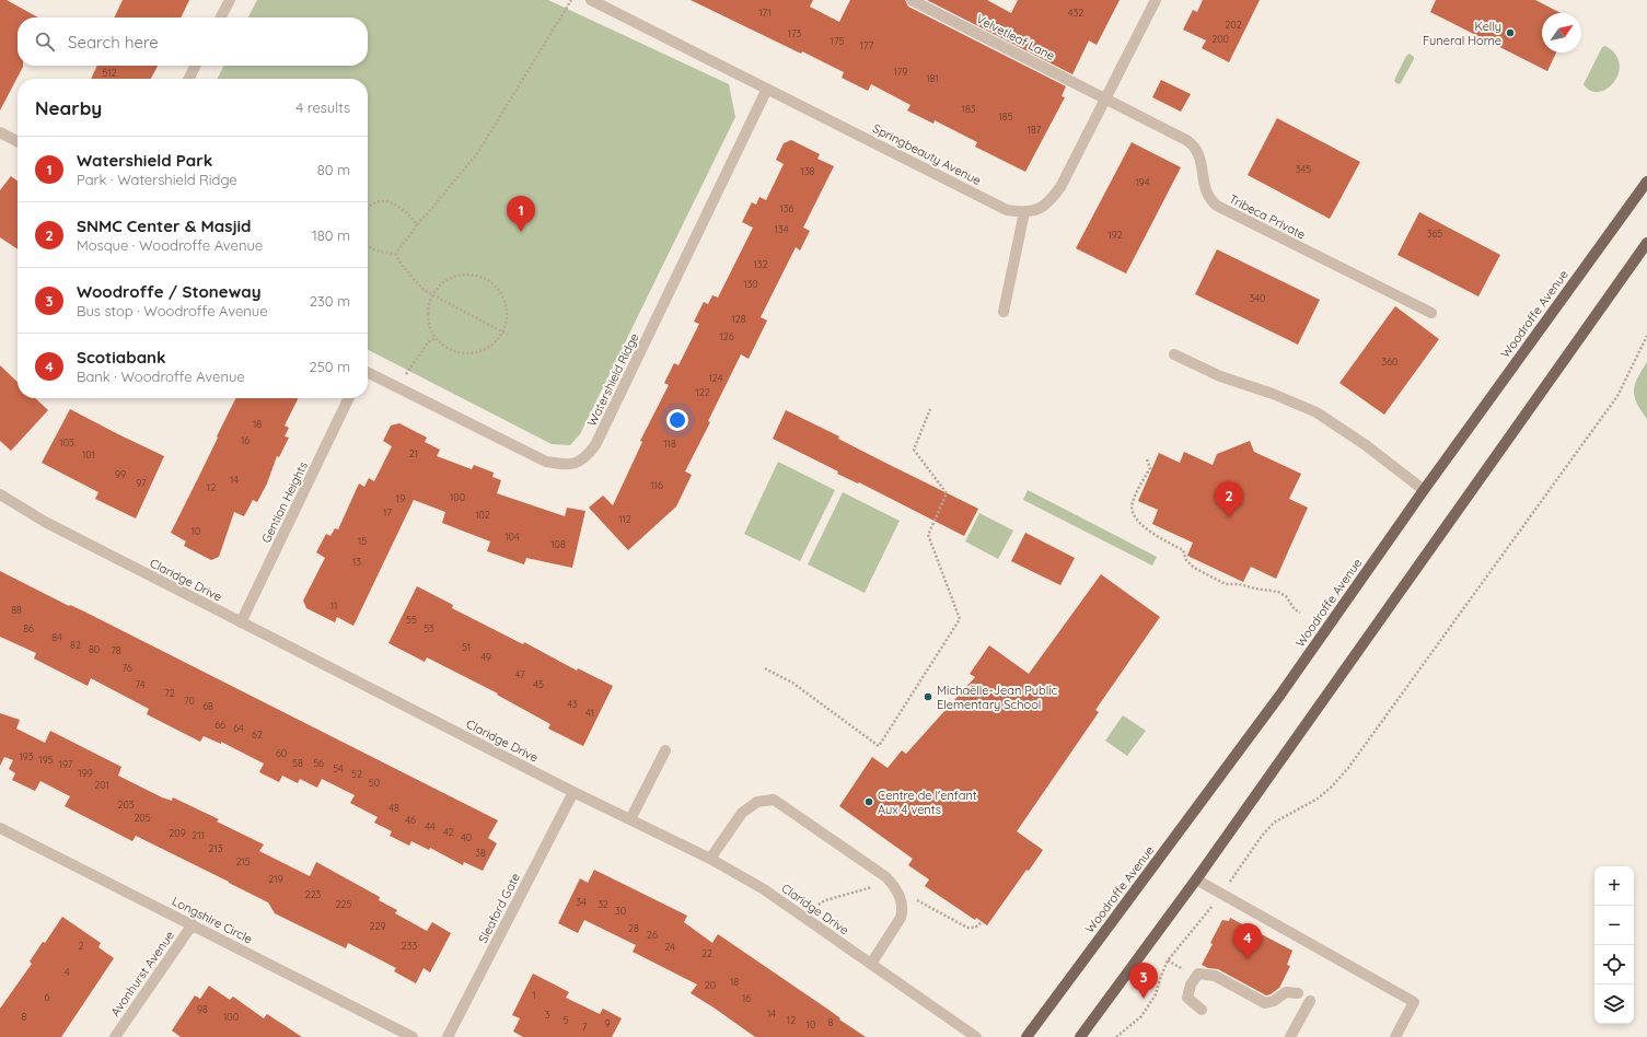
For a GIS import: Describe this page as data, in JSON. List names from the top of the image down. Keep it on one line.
{"streets":{"main road":["Woodroffe Avenue"],"street":["Velvetleaf Lane","Springbeauty Avenue","Tribeca Private","Watershield Ridge","Gentian Heights","Claridge Drive","Sleaford Gate","Longshire Circle","Avonhurst Avenue"]},"crossings":[["Velvetleaf Lane","Springbeauty Avenue"],["Velvetleaf Lane","Tribeca Private"],["Springbeauty Avenue","Tribeca Private"],["Springbeauty Avenue","Watershield Ridge"],["Gentian Heights","Claridge Drive"],["Claridge Drive","Sleaford Gate"],["Longshire Circle","Avonhurst Avenue"]],"places":["Kelly Funeral Home","Michaëlle-Jean Public Elementary School","Centre de l'enfant Aux 4 vents"],"house_numbers":["171","432","202","173","200","175","177","179","512","181","183","185","187","345","138","194","136","134","365","192","132","130","340","128","126","360","124","122","18","16","103","118","21","101","99","14","97","116","12","100","19","17","102","112","10","104","15","108","13","11","88","55","86","53","84","82","51","80","78","49","76","47","74","45","72","70","43","68","41","66","64","62","60","193","195","58","56","197","54","199","52","50","201","203","48","205","46","44","42","209","211","40","213","38","215","219","223","34","225","32","30","229","28","26","2","233","24","22","4","18","20","1","6","16","98","14","3","8","100","5","12","8","9","10","7"],"north":"top right","page":{"search":"Search here","heading":["Nearby","4 results"],"list":[{"mark":"1","name":"Watershield Park","note":"Park · Watershield Ridge","value":"80 m"},{"mark":"2","name":"SNMC Center & Masjid","note":"Mosque · Woodroffe Avenue","value":"180 m"},{"mark":"3","name":"Woodroffe / Stoneway","note":"Bus stop · Woodroffe Avenue","value":"230 m"},{"mark":"4","name":"Scotiabank","note":"Bank · Woodroffe Avenue","value":"250 m"}],"pins":["1","2","4","3"],"map_buttons":["+","−"]}}
